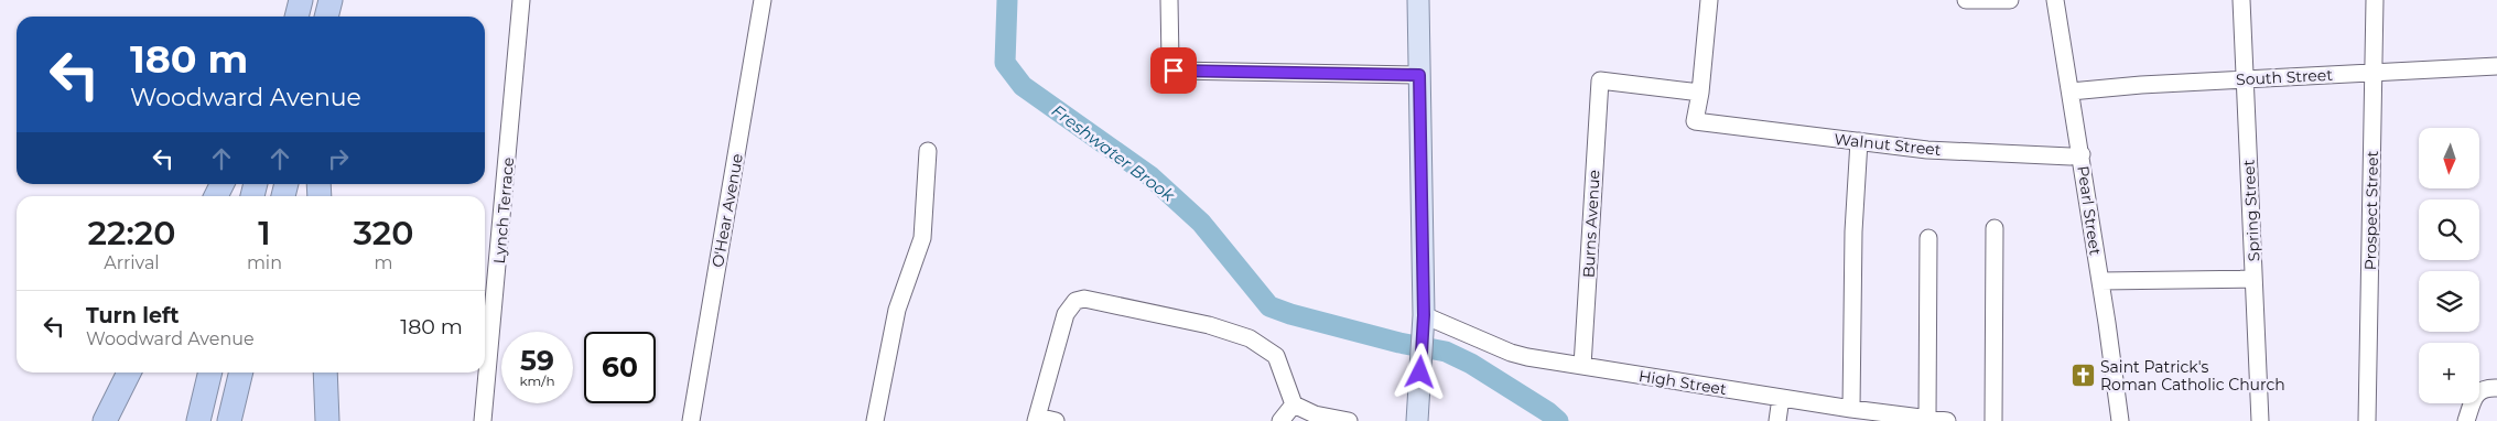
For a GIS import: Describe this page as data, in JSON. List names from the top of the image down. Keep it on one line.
{"streets":{"street":["South Street","Walnut Street","Lynch Terrace","O'Hear Avenue","Pearl Street","Spring Street","Prospect Street","Burns Avenue","High Street"]},"crossings":[["South Street","Pearl Street"],["South Street","Spring Street"],["South Street","Prospect Street"],["Walnut Street","Pearl Street"],["Walnut Street","Burns Avenue"],["Burns Avenue","High Street"]],"water":["Freshwater Brook"],"places":{"church":["Saint Patrick's Roman Catholic Church"]},"north":"bottom","page":{"turn":["180 m","Woodward Avenue"],"map_buttons":"+","eta":["22:20","Arrival","1","min","320","m"],"list":[{"name":"Turn left","note":"Woodward Avenue","value":"180 m"}],"speed":"59 km/h","limit":"60"}}
